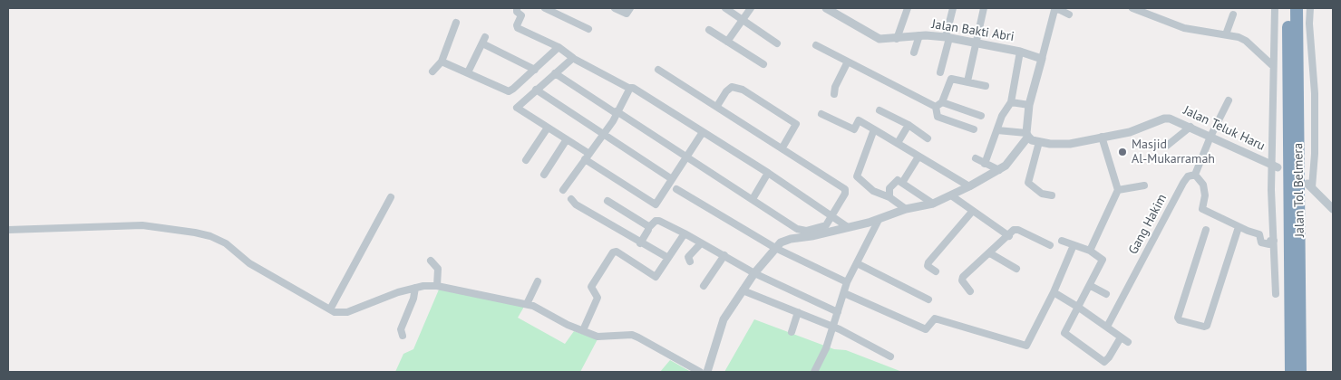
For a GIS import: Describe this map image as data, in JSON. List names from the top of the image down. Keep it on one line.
{"streets":{"highway":["Jalan Tol Belmera"],"street":["Jalan Bakti Abri","Jalan Teluk Haru","Gang Hakim"]},"crossings":[["Jalan Teluk Haru","Gang Hakim"]],"places":["Masjid Al-Mukarramah"]}
